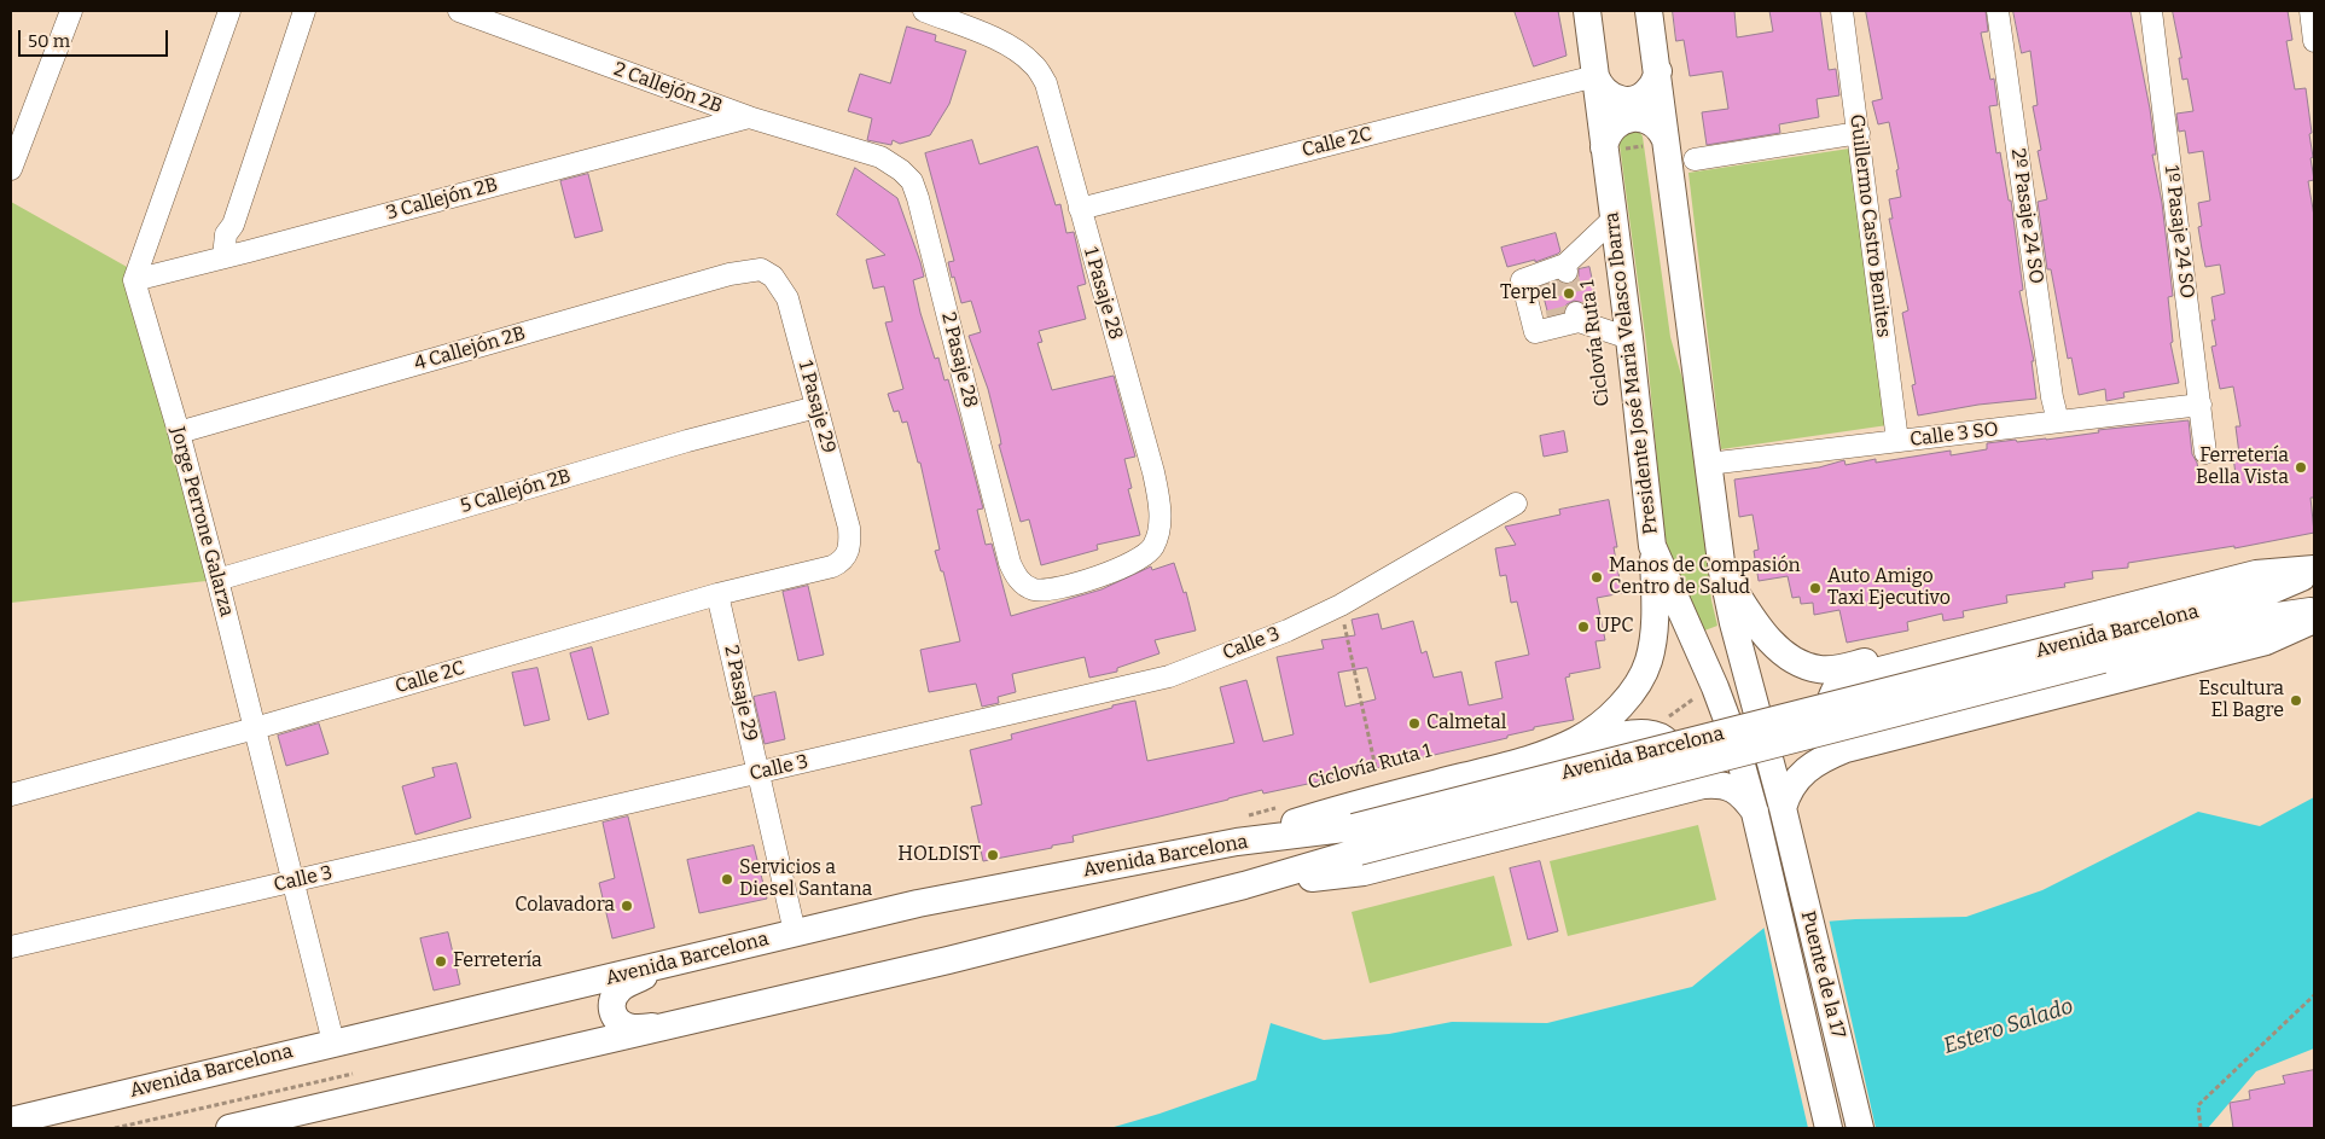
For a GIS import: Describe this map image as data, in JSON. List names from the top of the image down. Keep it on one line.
{"streets":{"main road":["Presidente José Maria Velasco Ibarra","Avenida Barcelona","Puente de la 17"],"street":["2 Callejón 2B","Calle 2C","3 Callejón 2B","2º Pasaje 24 SO","Guillermo Castro Benites","1º Pasaje 24 SO","1 Pasaje 28","4 Callejón 2B","2 Pasaje 28","1 Pasaje 29","Calle 3 SO","5 Callejón 2B","Jorge Perrone Galarza","Calle 3","2 Pasaje 29"]},"crossings":[["2 Callejón 2B","3 Callejón 2B"],["2 Callejón 2B","2 Pasaje 28"],["Calle 2C","1 Pasaje 28"],["Calle 2C","Presidente José Maria Velasco Ibarra"],["Calle 2C","1 Pasaje 29"],["Calle 2C","Jorge Perrone Galarza"],["Calle 2C","2 Pasaje 29"],["3 Callejón 2B","Jorge Perrone Galarza"],["2º Pasaje 24 SO","Calle 3 SO"],["Guillermo Castro Benites","Calle 3 SO"],["1º Pasaje 24 SO","Calle 3 SO"],["1 Pasaje 28","2 Pasaje 28"],["4 Callejón 2B","1 Pasaje 29"],["4 Callejón 2B","Jorge Perrone Galarza"],["Presidente José Maria Velasco Ibarra","Puente de la 17"],["1 Pasaje 29","5 Callejón 2B"],["5 Callejón 2B","Jorge Perrone Galarza"],["Jorge Perrone Galarza","Avenida Barcelona"],["Jorge Perrone Galarza","Calle 3"],["Avenida Barcelona","2 Pasaje 29"],["Calle 3","2 Pasaje 29"]],"water":["Estero Salado"],"places":["Terpel","Ferretería Bella Vista","Manos de Compasión Centro de Salud","Auto Amigo Taxi Ejecutivo","UPC","Escultura El Bagre","Calmetal","HOLDIST","Servicios a Diesel Santana","Colavadora","Ferretería"],"scale_bar":"50 m"}
